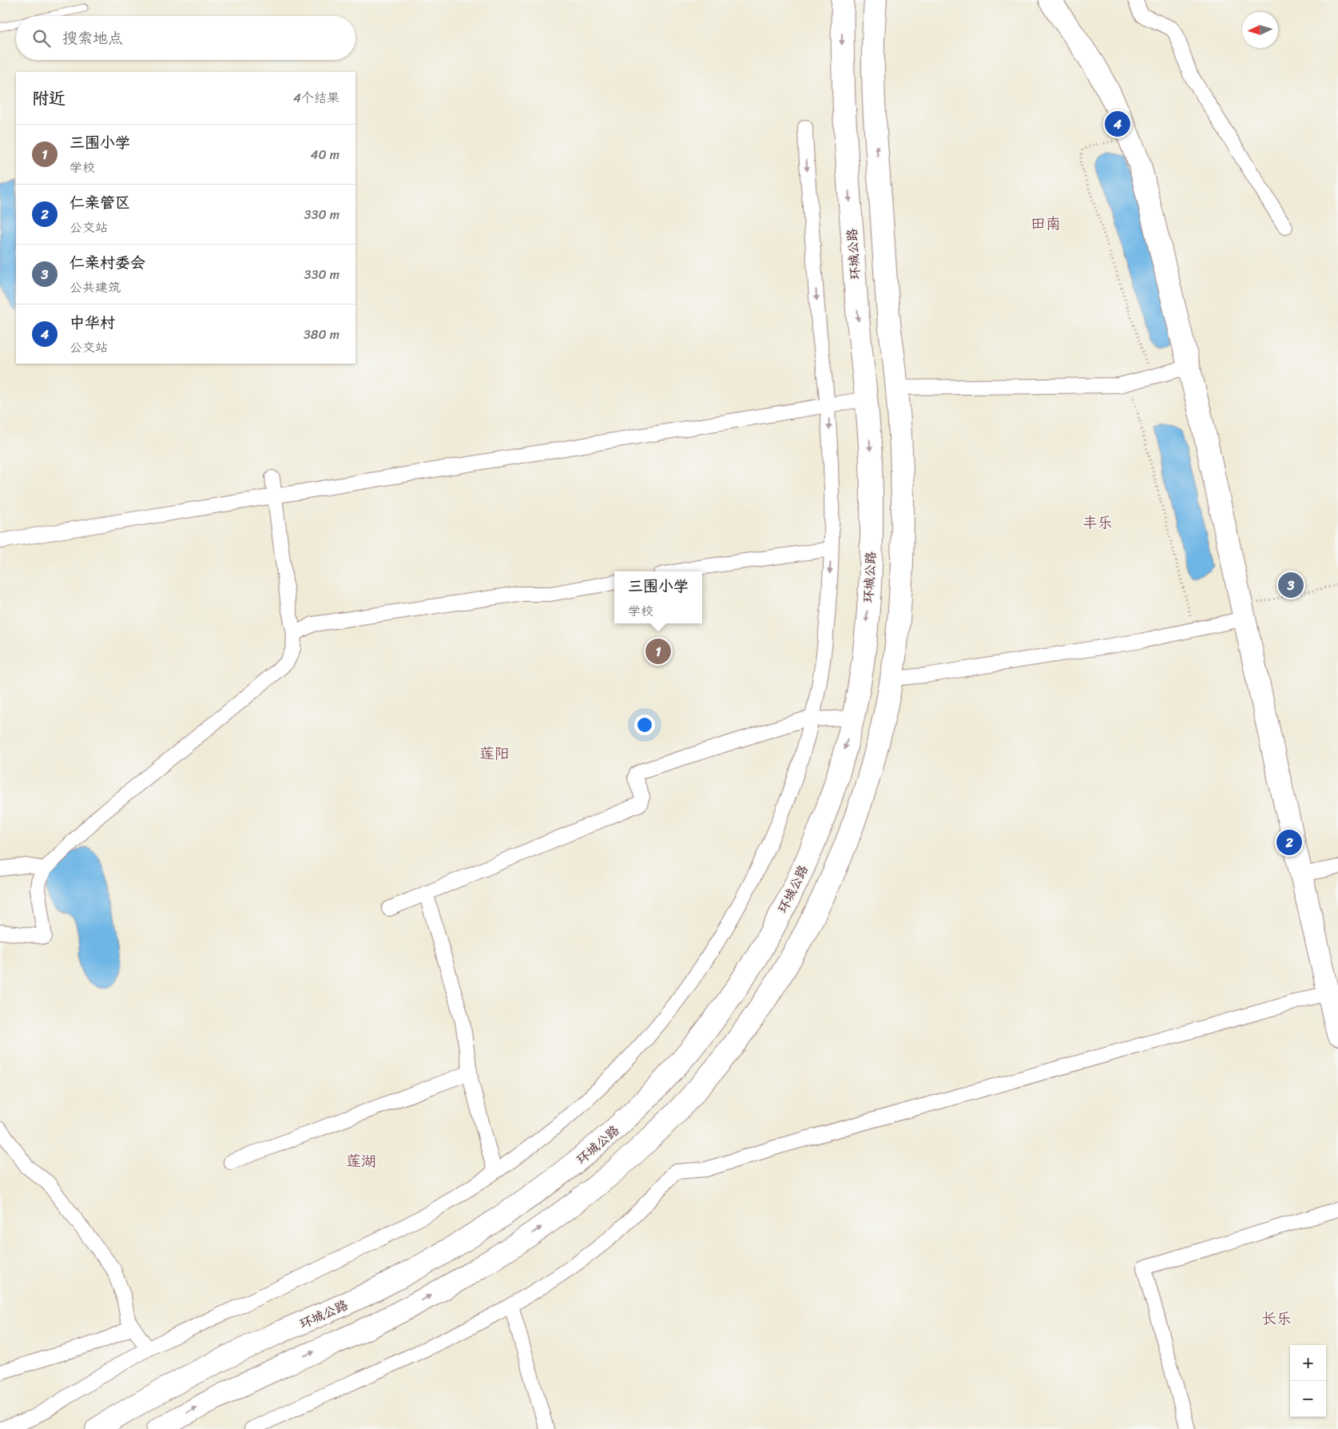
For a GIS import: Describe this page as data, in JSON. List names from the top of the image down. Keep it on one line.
{"streets":{"main road":["环城公路"]},"districts":["田南","丰乐","莲阳","莲湖","长乐"],"north":"left","page":{"search":"搜索地点","heading":["附近","4个结果"],"pins":["4","3","1","2"],"list":[{"mark":"1","name":"三围小学","note":"学校","value":"40 m"},{"mark":"2","name":"仁亲管区","note":"公交站","value":"330 m"},{"mark":"3","name":"仁亲村委会","note":"公共建筑","value":"330 m"},{"mark":"4","name":"中华村","note":"公交站","value":"380 m"}],"popup":["三围小学","学校"],"map_buttons":["+","−"]}}
